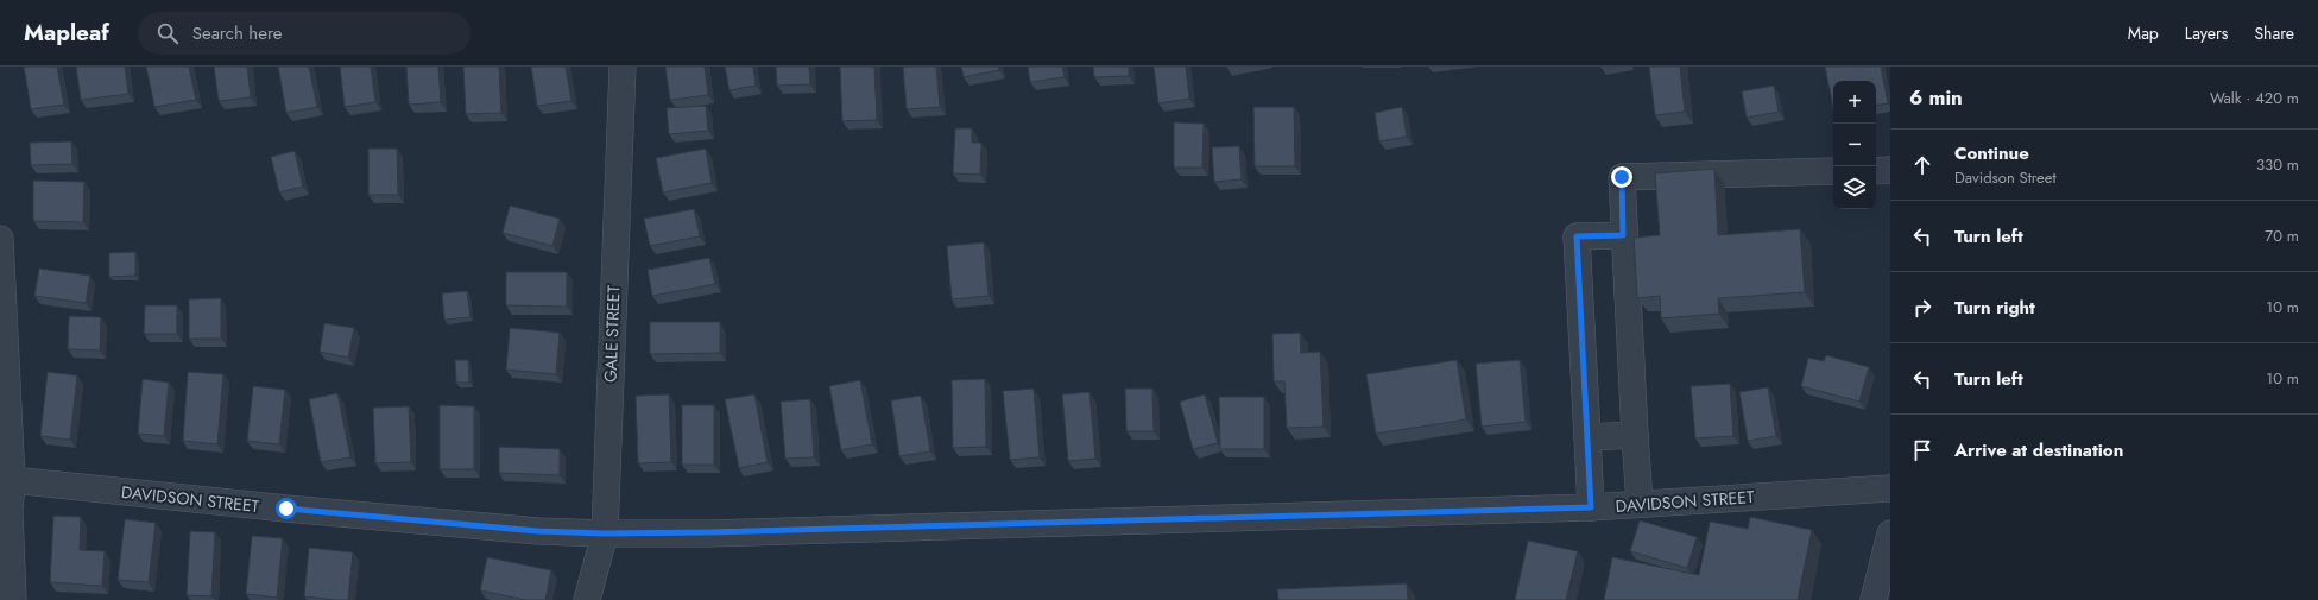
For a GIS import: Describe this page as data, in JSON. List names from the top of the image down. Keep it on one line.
{"streets":{"street":["GALE STREET","DAVIDSON STREET"]},"crossings":[["GALE STREET","DAVIDSON STREET"]],"page":{"header":"Mapleaf","search":"Search here","nav":["Map","Layers","Share"],"heading":["6 min","Walk · 420 m"],"map_buttons":["+","−"],"list":[["Continue","Davidson Street","330 m"],["Turn left","70 m"],["Turn right","10 m"],["Turn left","10 m"],"Arrive at destination"]}}
